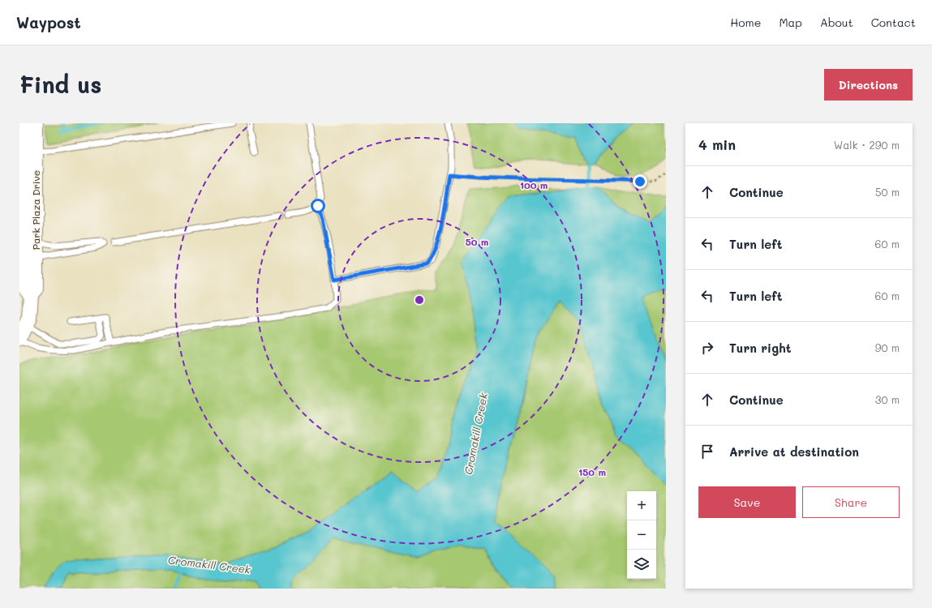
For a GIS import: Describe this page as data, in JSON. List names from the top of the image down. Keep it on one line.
{"streets":{"street":["Park Plaza Drive"]},"water":["Cromakill Creek"],"page":{"header":"Waypost","nav":["Home","Map","About","Contact"],"buttons":["Directions",["Save","Share"]],"title":"Find us","heading":["4 min","Walk · 290 m"],"list":[["Continue","50 m"],["Turn left","60 m"],["Turn left","60 m"],["Turn right","90 m"],["Continue","30 m"],"Arrive at destination"],"map_buttons":["+","−"]},"rings":["100 m","50 m","150 m"]}
